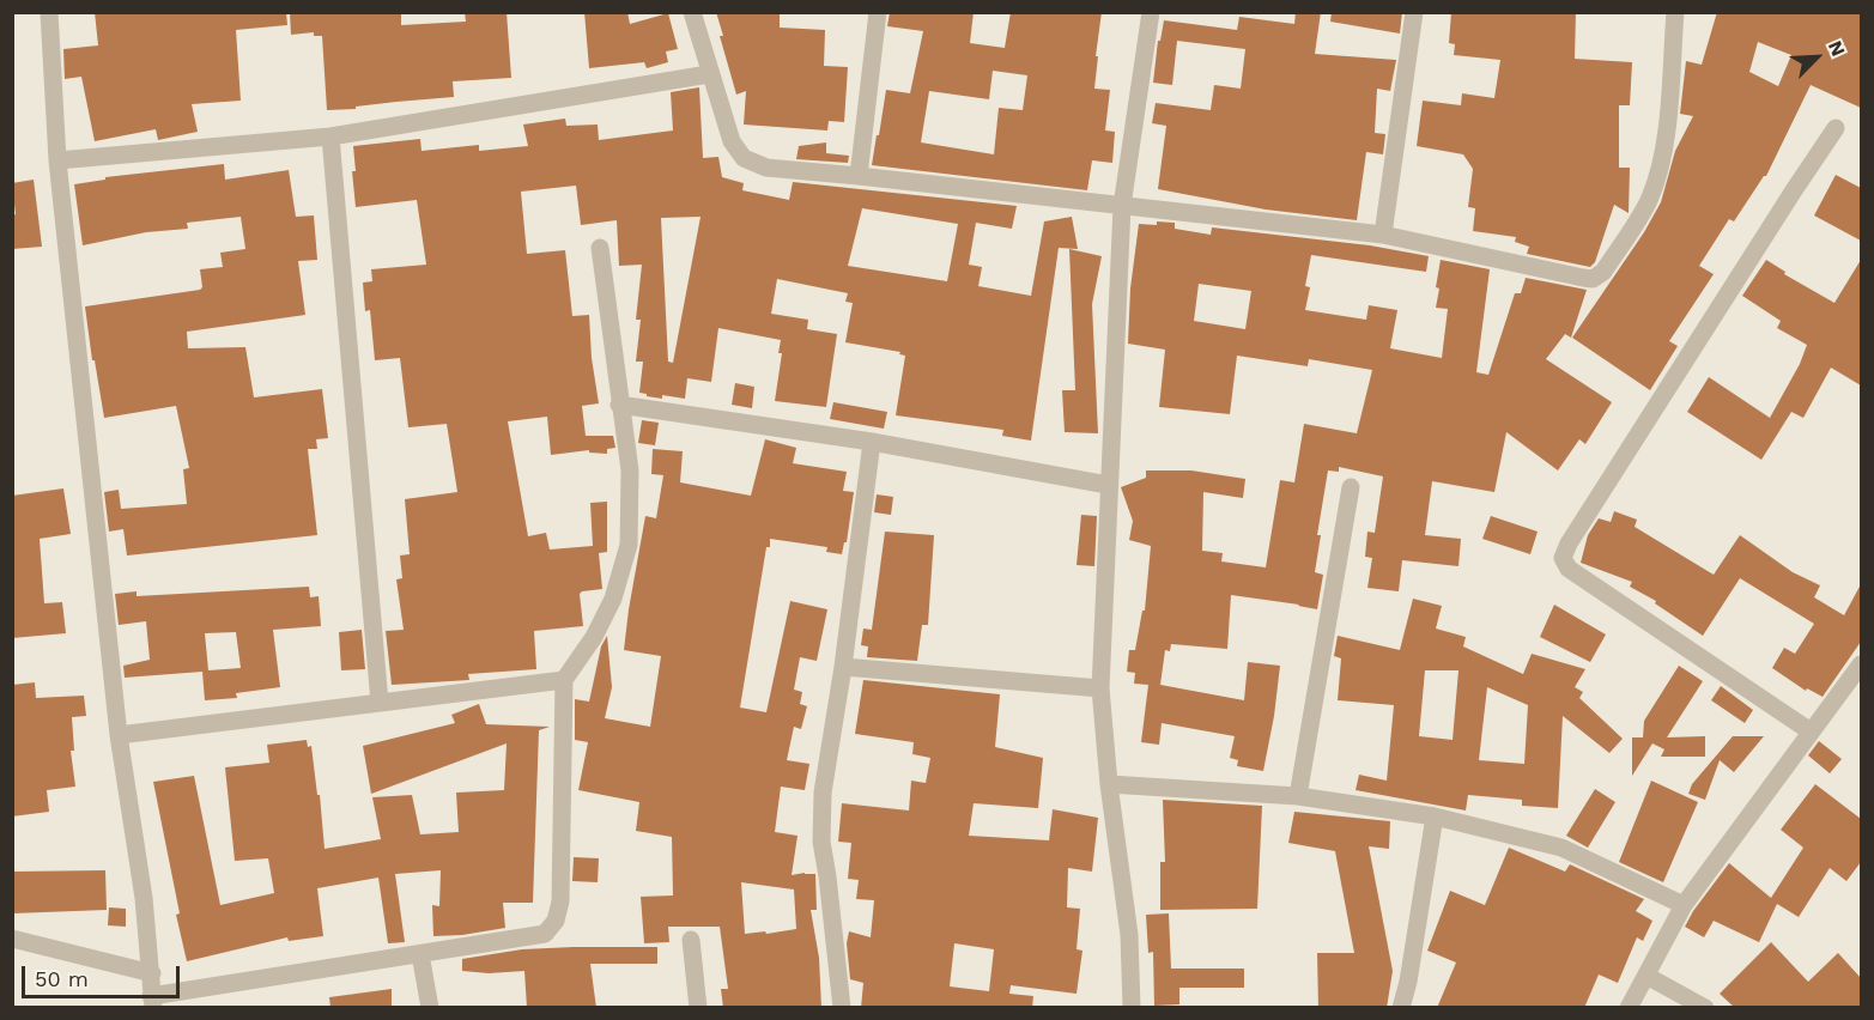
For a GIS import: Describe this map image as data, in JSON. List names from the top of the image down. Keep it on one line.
{"scale_bar":"50 m","north":"top right"}
